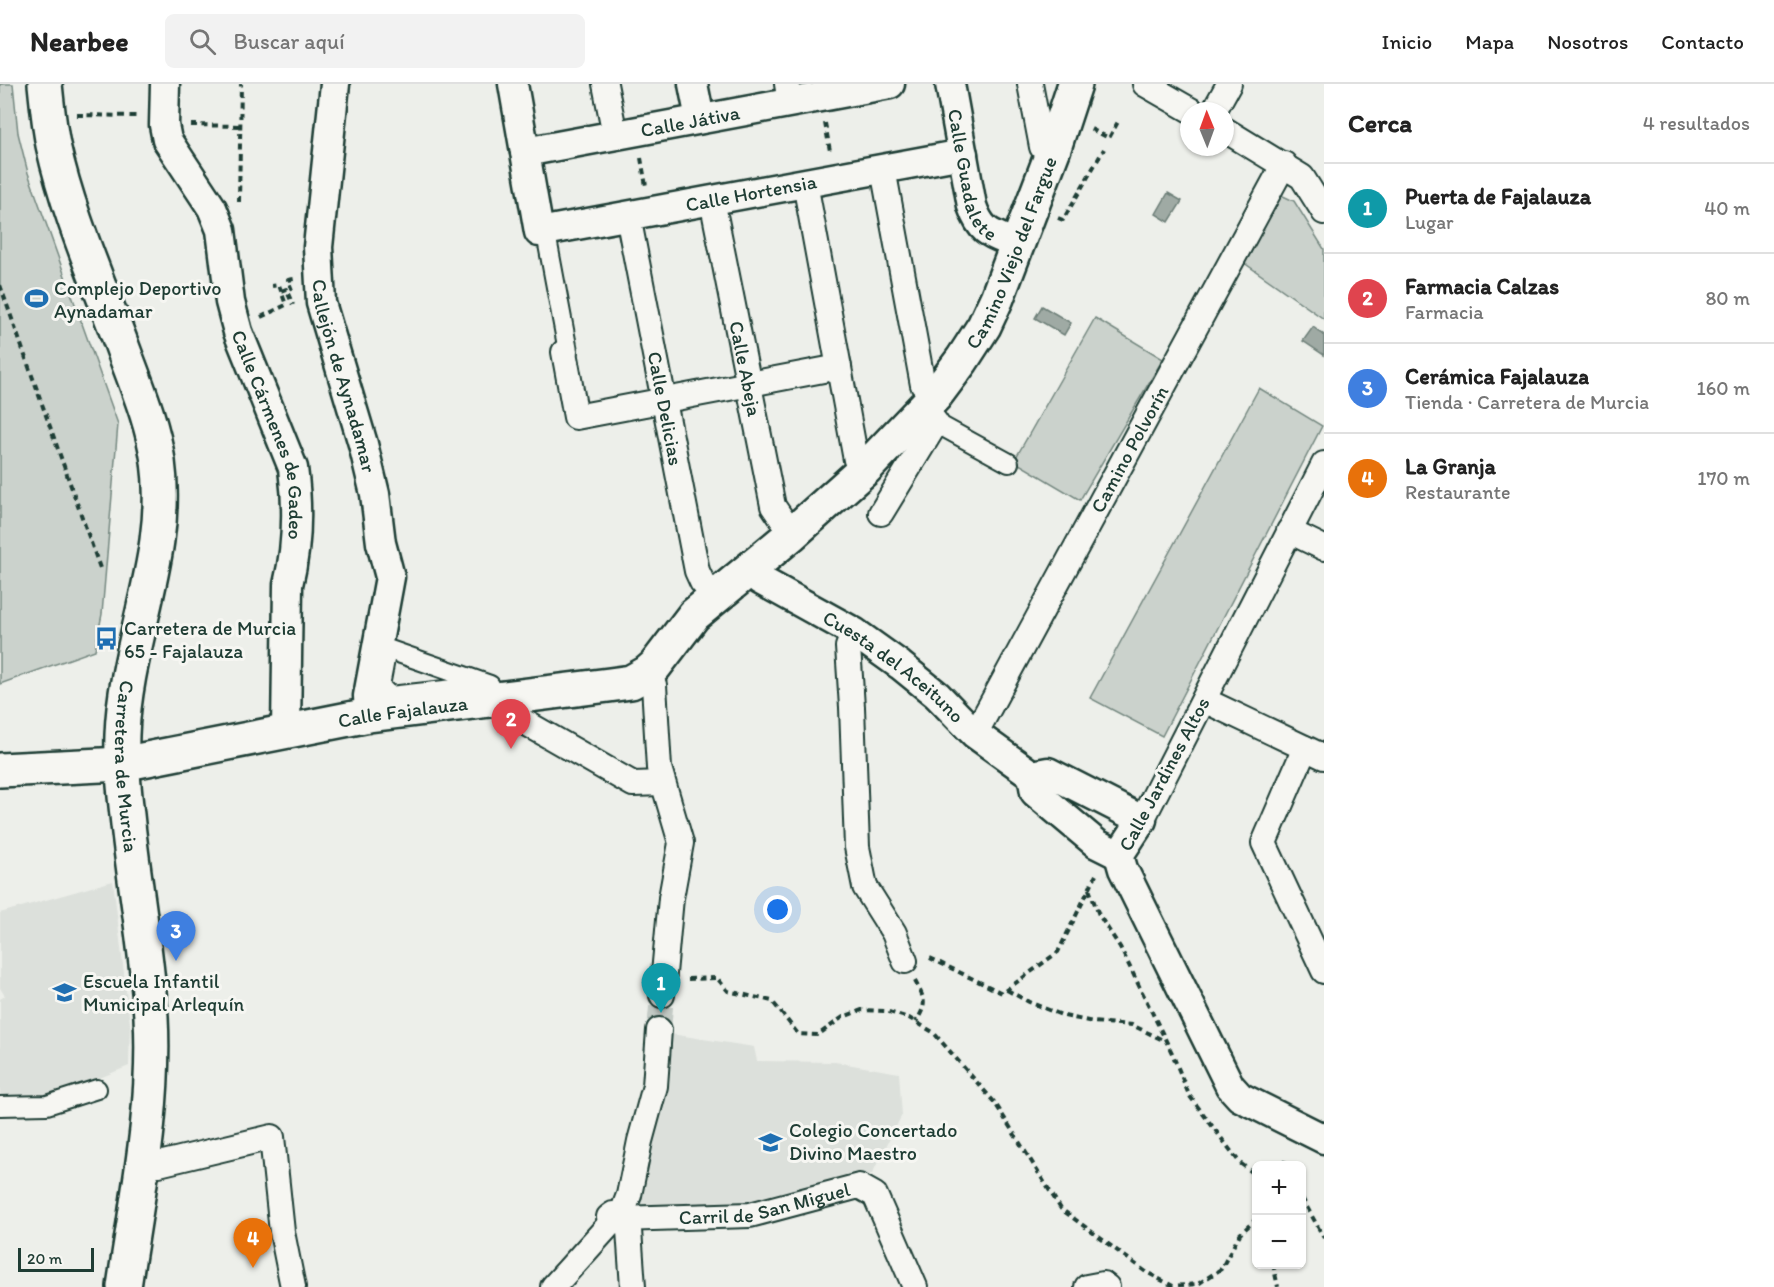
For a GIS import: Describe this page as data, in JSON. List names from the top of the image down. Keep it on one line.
{"streets":{"main road":["Camino Viejo del Fargue","Calle Fajalauza","Carretera de Murcia"],"street":["Calle Játiva","Calle Guadalete","Calle Hortensia","Calle Abeja","Callejón de Aynadamar","Calle Delicias","Calle Cármenes de Gadeo","Camino Polvorín","Cuesta del Aceituno","Calle Jardines Altos","Carril de San Miguel"]},"crossings":[["Calle Guadalete","Calle Hortensia"],["Calle Guadalete","Camino Viejo del Fargue"],["Calle Hortensia","Calle Abeja"],["Calle Hortensia","Calle Delicias"],["Camino Viejo del Fargue","Calle Abeja"],["Camino Viejo del Fargue","Cuesta del Aceituno"],["Camino Viejo del Fargue","Calle Fajalauza"],["Callejón de Aynadamar","Calle Fajalauza"],["Calle Delicias","Calle Fajalauza"],["Calle Cármenes de Gadeo","Calle Fajalauza"],["Camino Polvorín","Cuesta del Aceituno"],["Cuesta del Aceituno","Calle Fajalauza"],["Cuesta del Aceituno","Calle Jardines Altos"],["Calle Fajalauza","Carretera de Murcia"]],"places":{"sports":["Complejo Deportivo Aynadamar"],"bus stop":["Carretera de Murcia 65 - Fajalauza"],"school or university":["Escuela Infantil Municipal Arlequín","Colegio Concertado Divino Maestro"]},"scale_bar":"20 m","north":"top","page":{"header":"Nearbee","search":"Buscar aquí","nav":["Inicio","Mapa","Nosotros","Contacto"],"heading":["Cerca","4 resultados"],"list":[{"mark":"1","name":"Puerta de Fajalauza","note":"Lugar","value":"40 m"},{"mark":"2","name":"Farmacia Calzas","note":"Farmacia","value":"80 m"},{"mark":"3","name":"Cerámica Fajalauza","note":"Tienda · Carretera de Murcia","value":"160 m"},{"mark":"4","name":"La Granja","note":"Restaurante","value":"170 m"}],"pins":["2","3","1","4"],"map_buttons":["+","−"],"scale":"20 m"}}
